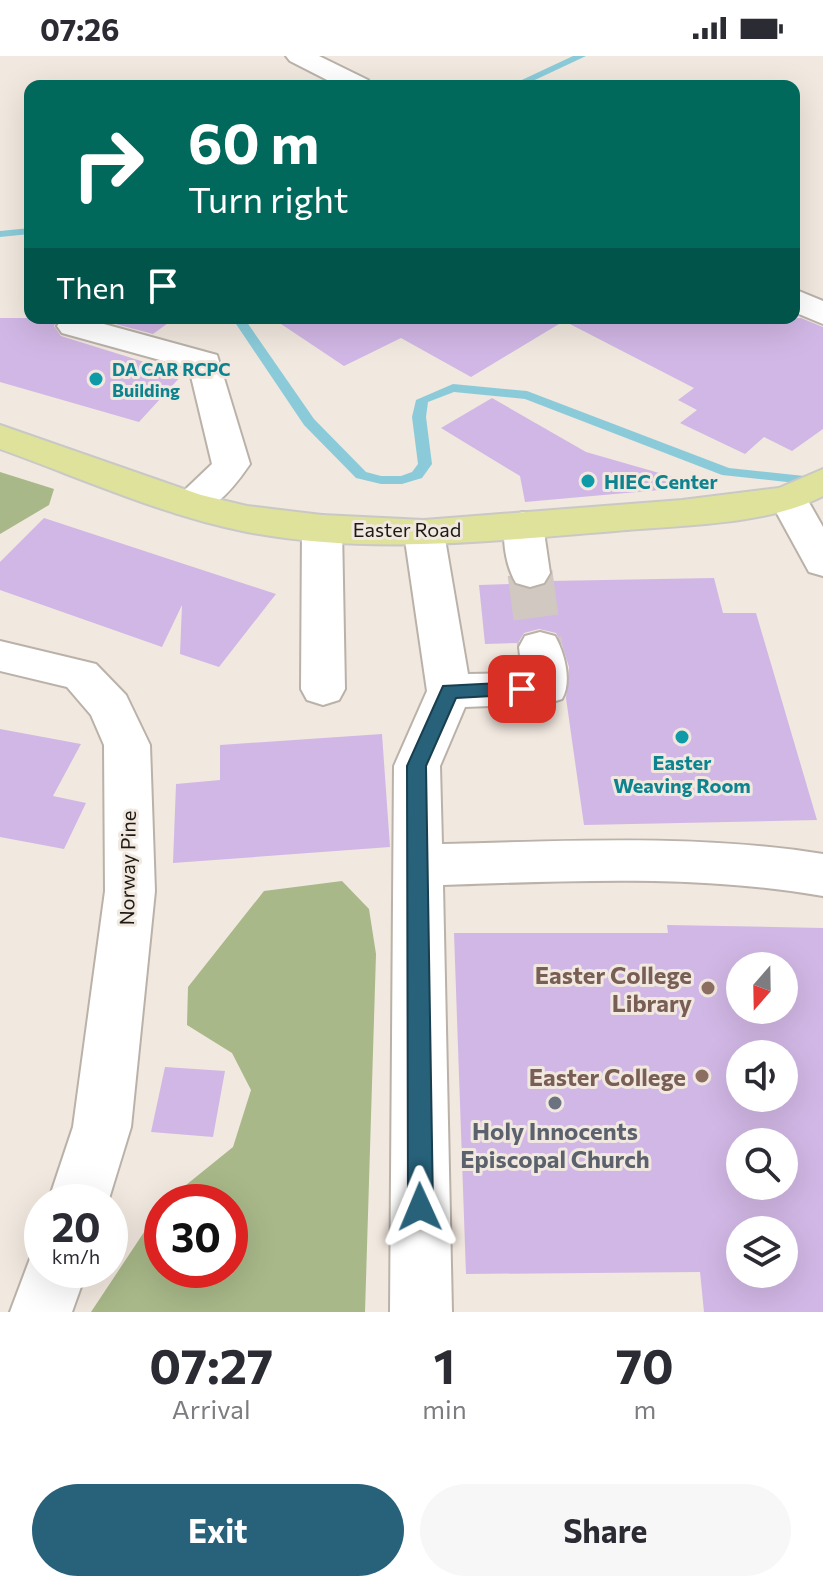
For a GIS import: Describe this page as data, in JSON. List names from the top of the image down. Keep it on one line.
{"streets":{"main road":["Easter Road"],"street":["Norway Pine"]},"places":["DA CAR RCPC Building","HIEC Center","Easter Weaving Room","Easter College Library","Easter College","Holy Innocents Episcopal Church"],"north":"bottom","page":{"status":"07:26","turn":["60 m","Turn right"],"then":"Then","speed":"20 km/h","limit":"30","eta":["07:27","Arrival","1","min","70","m"],"buttons":["Exit","Share"]}}
